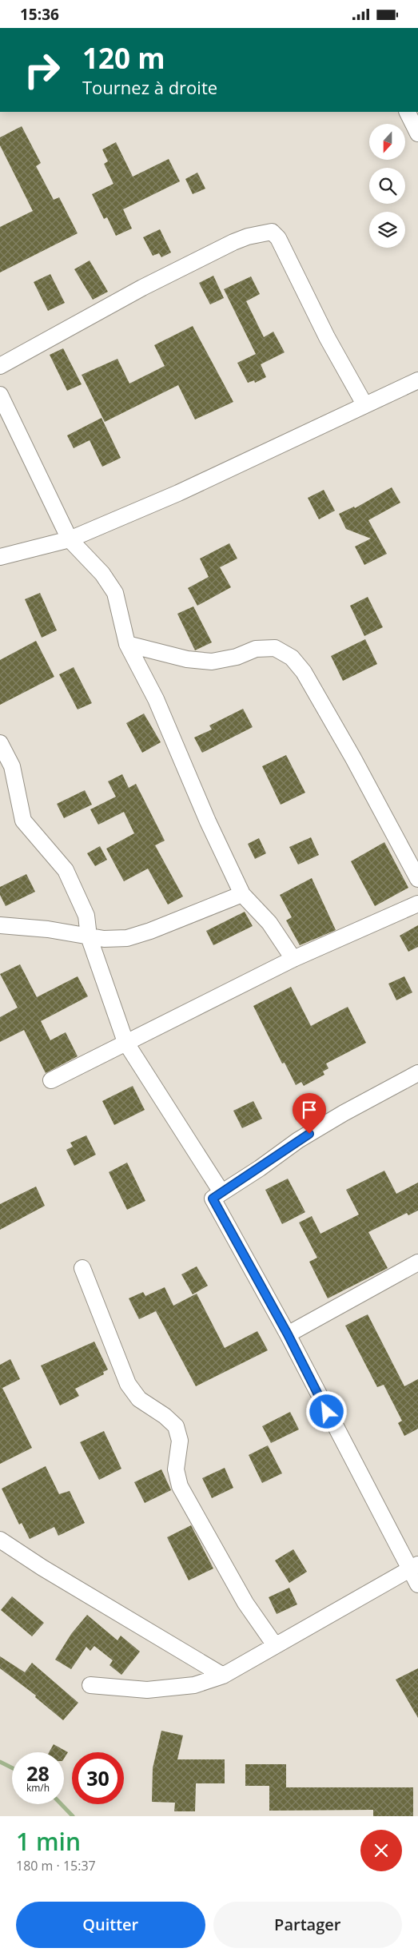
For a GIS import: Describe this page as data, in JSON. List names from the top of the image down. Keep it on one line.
{"north":"bottom","page":{"status":"15:36","turn":["120 m","Tournez à droite"],"speed":"28 km/h","limit":"30","heading":["1 min","180 m · 15:37"],"buttons":["Quitter","Partager"]}}
